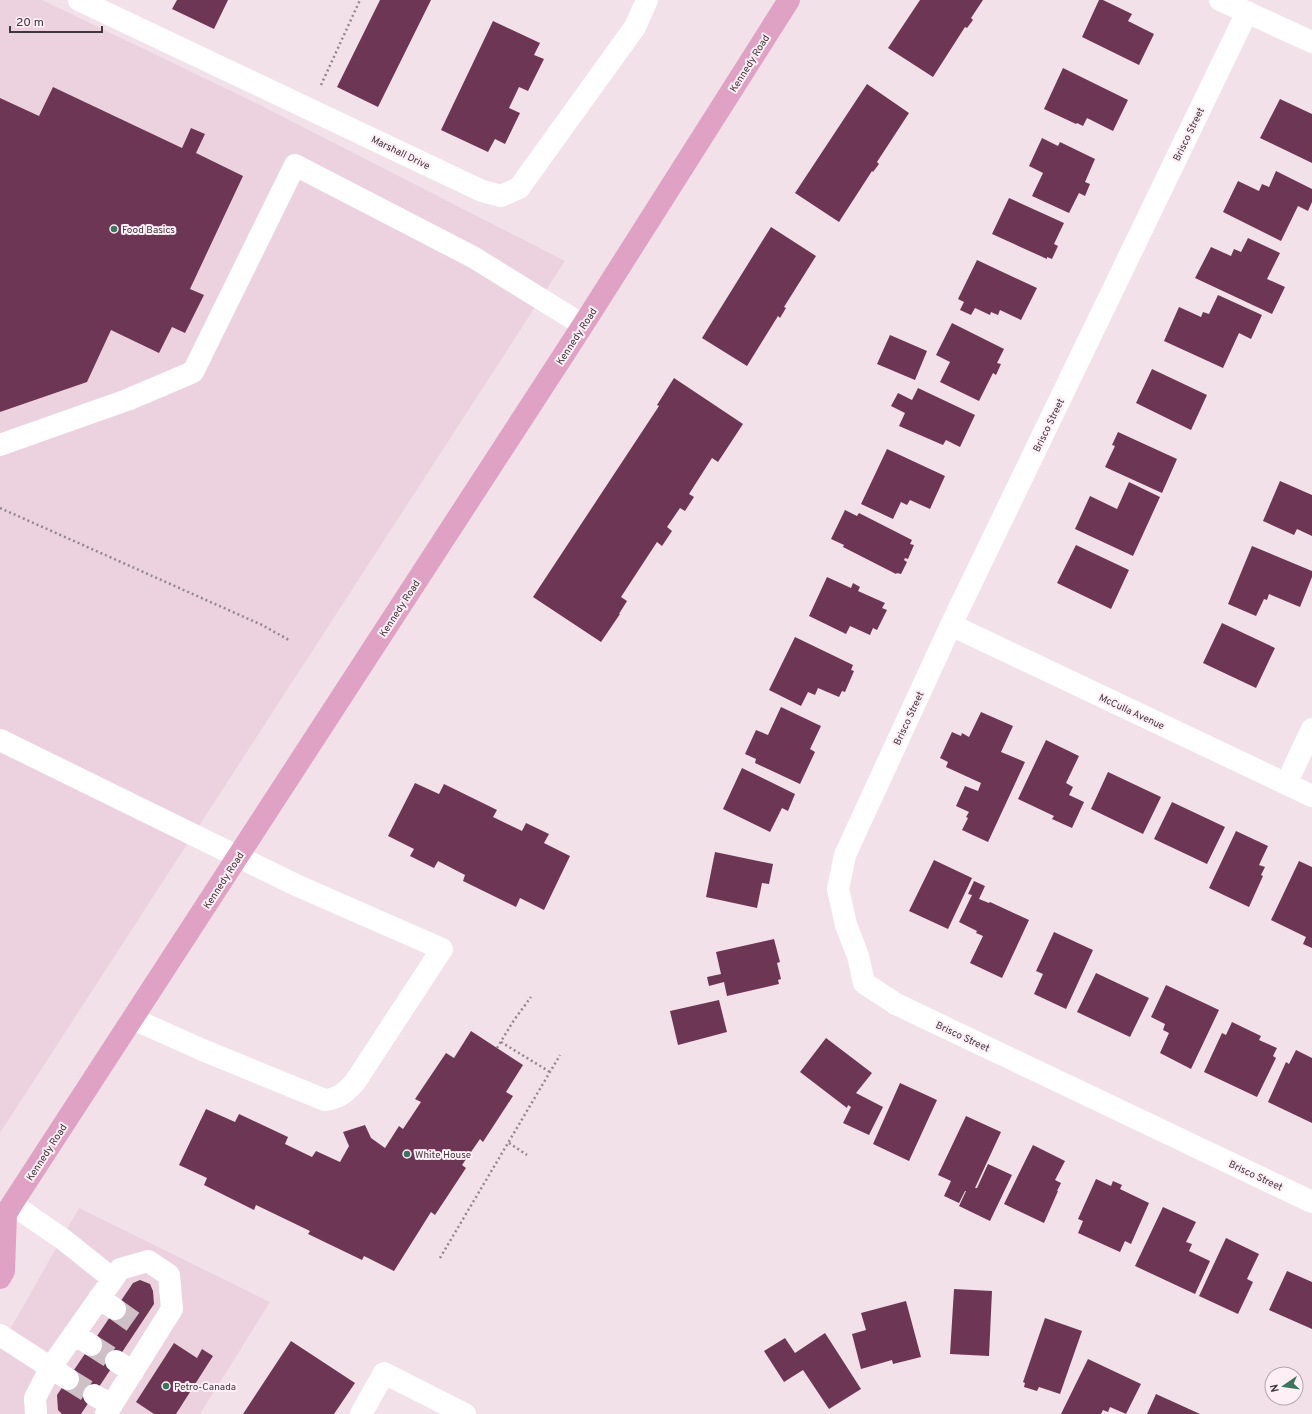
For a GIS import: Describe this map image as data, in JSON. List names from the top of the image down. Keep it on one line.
{"streets":{"main road":["Kennedy Road"],"street":["Brisco Street","Marshall Drive","McCulla Avenue"]},"crossings":[["Brisco Street","McCulla Avenue"]],"places":["Food Basics","White House","Petro-Canada"],"scale_bar":"20 m","north":"left"}
